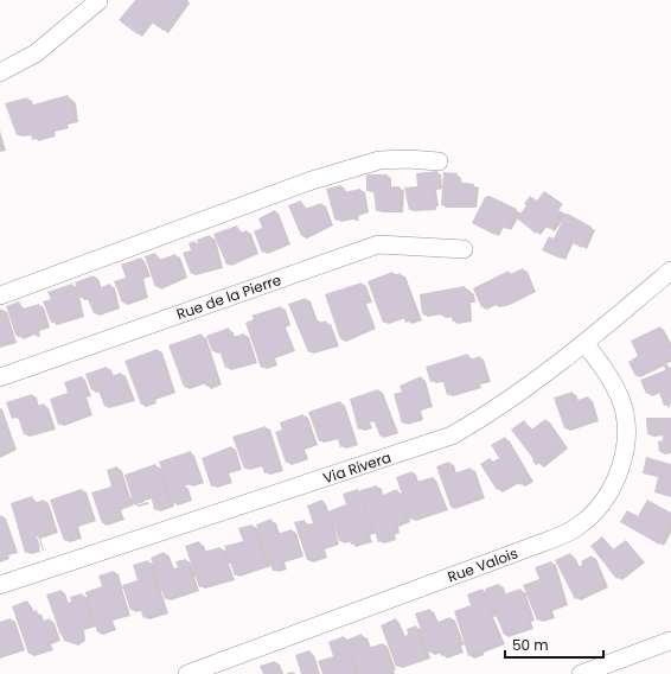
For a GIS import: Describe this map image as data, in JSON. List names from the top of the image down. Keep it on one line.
{"streets":{"street":["Rue de la Pierre","Via Rivera","Rue Valois"]},"crossings":[["Via Rivera","Rue Valois"]],"scale_bar":"50 m"}
